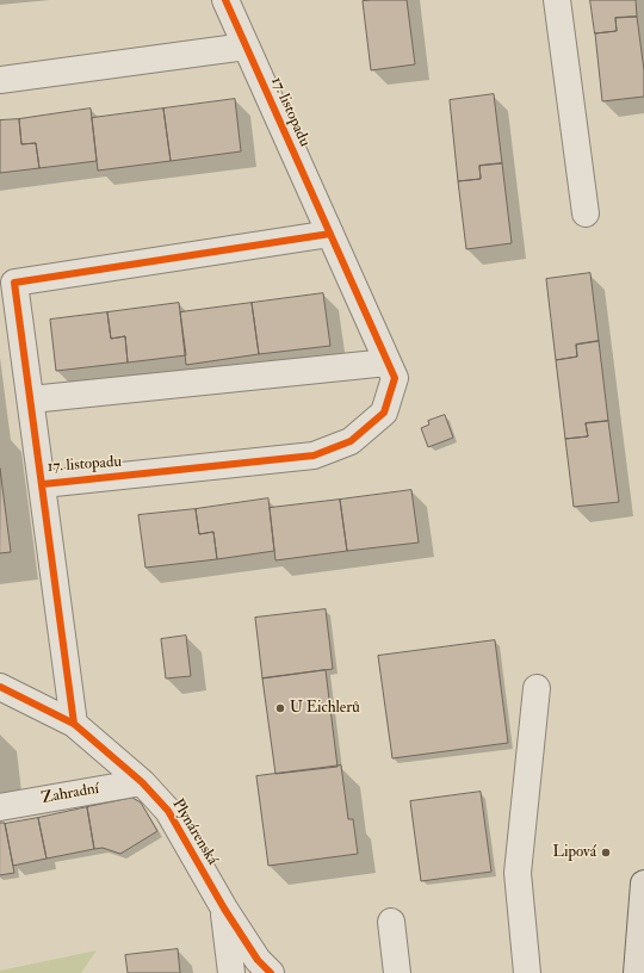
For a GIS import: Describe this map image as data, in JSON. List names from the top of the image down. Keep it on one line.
{"streets":{"street":["17. listopadu","Zahradní","Plynárenská"]},"crossings":[["Zahradní","Plynárenská"]],"places":["U Eichlerů","Lipová"]}
